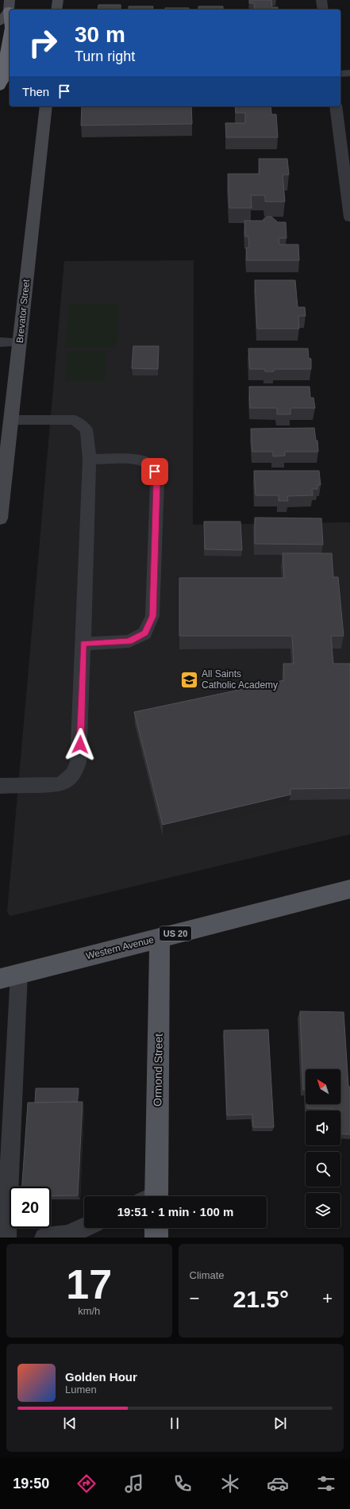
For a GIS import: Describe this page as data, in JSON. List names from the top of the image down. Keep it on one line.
{"streets":{"main road":["US 20","Western Avenue","Ormond Street"],"street":["Brevator Street"]},"crossings":[["Western Avenue","Ormond Street"]],"places":{"school or university":["All Saints Catholic Academy"]},"north":"top left","page":{"turn":["30 m","Turn right"],"then":"Then","limit":"20","trip":"19:51 · 1 min · 100 m","tile":[["17","km/h"],"Climate"],"heat":["−","21.5°","+"],"song":["Golden Hour","Lumen"],"tabs":"19:50"}}
